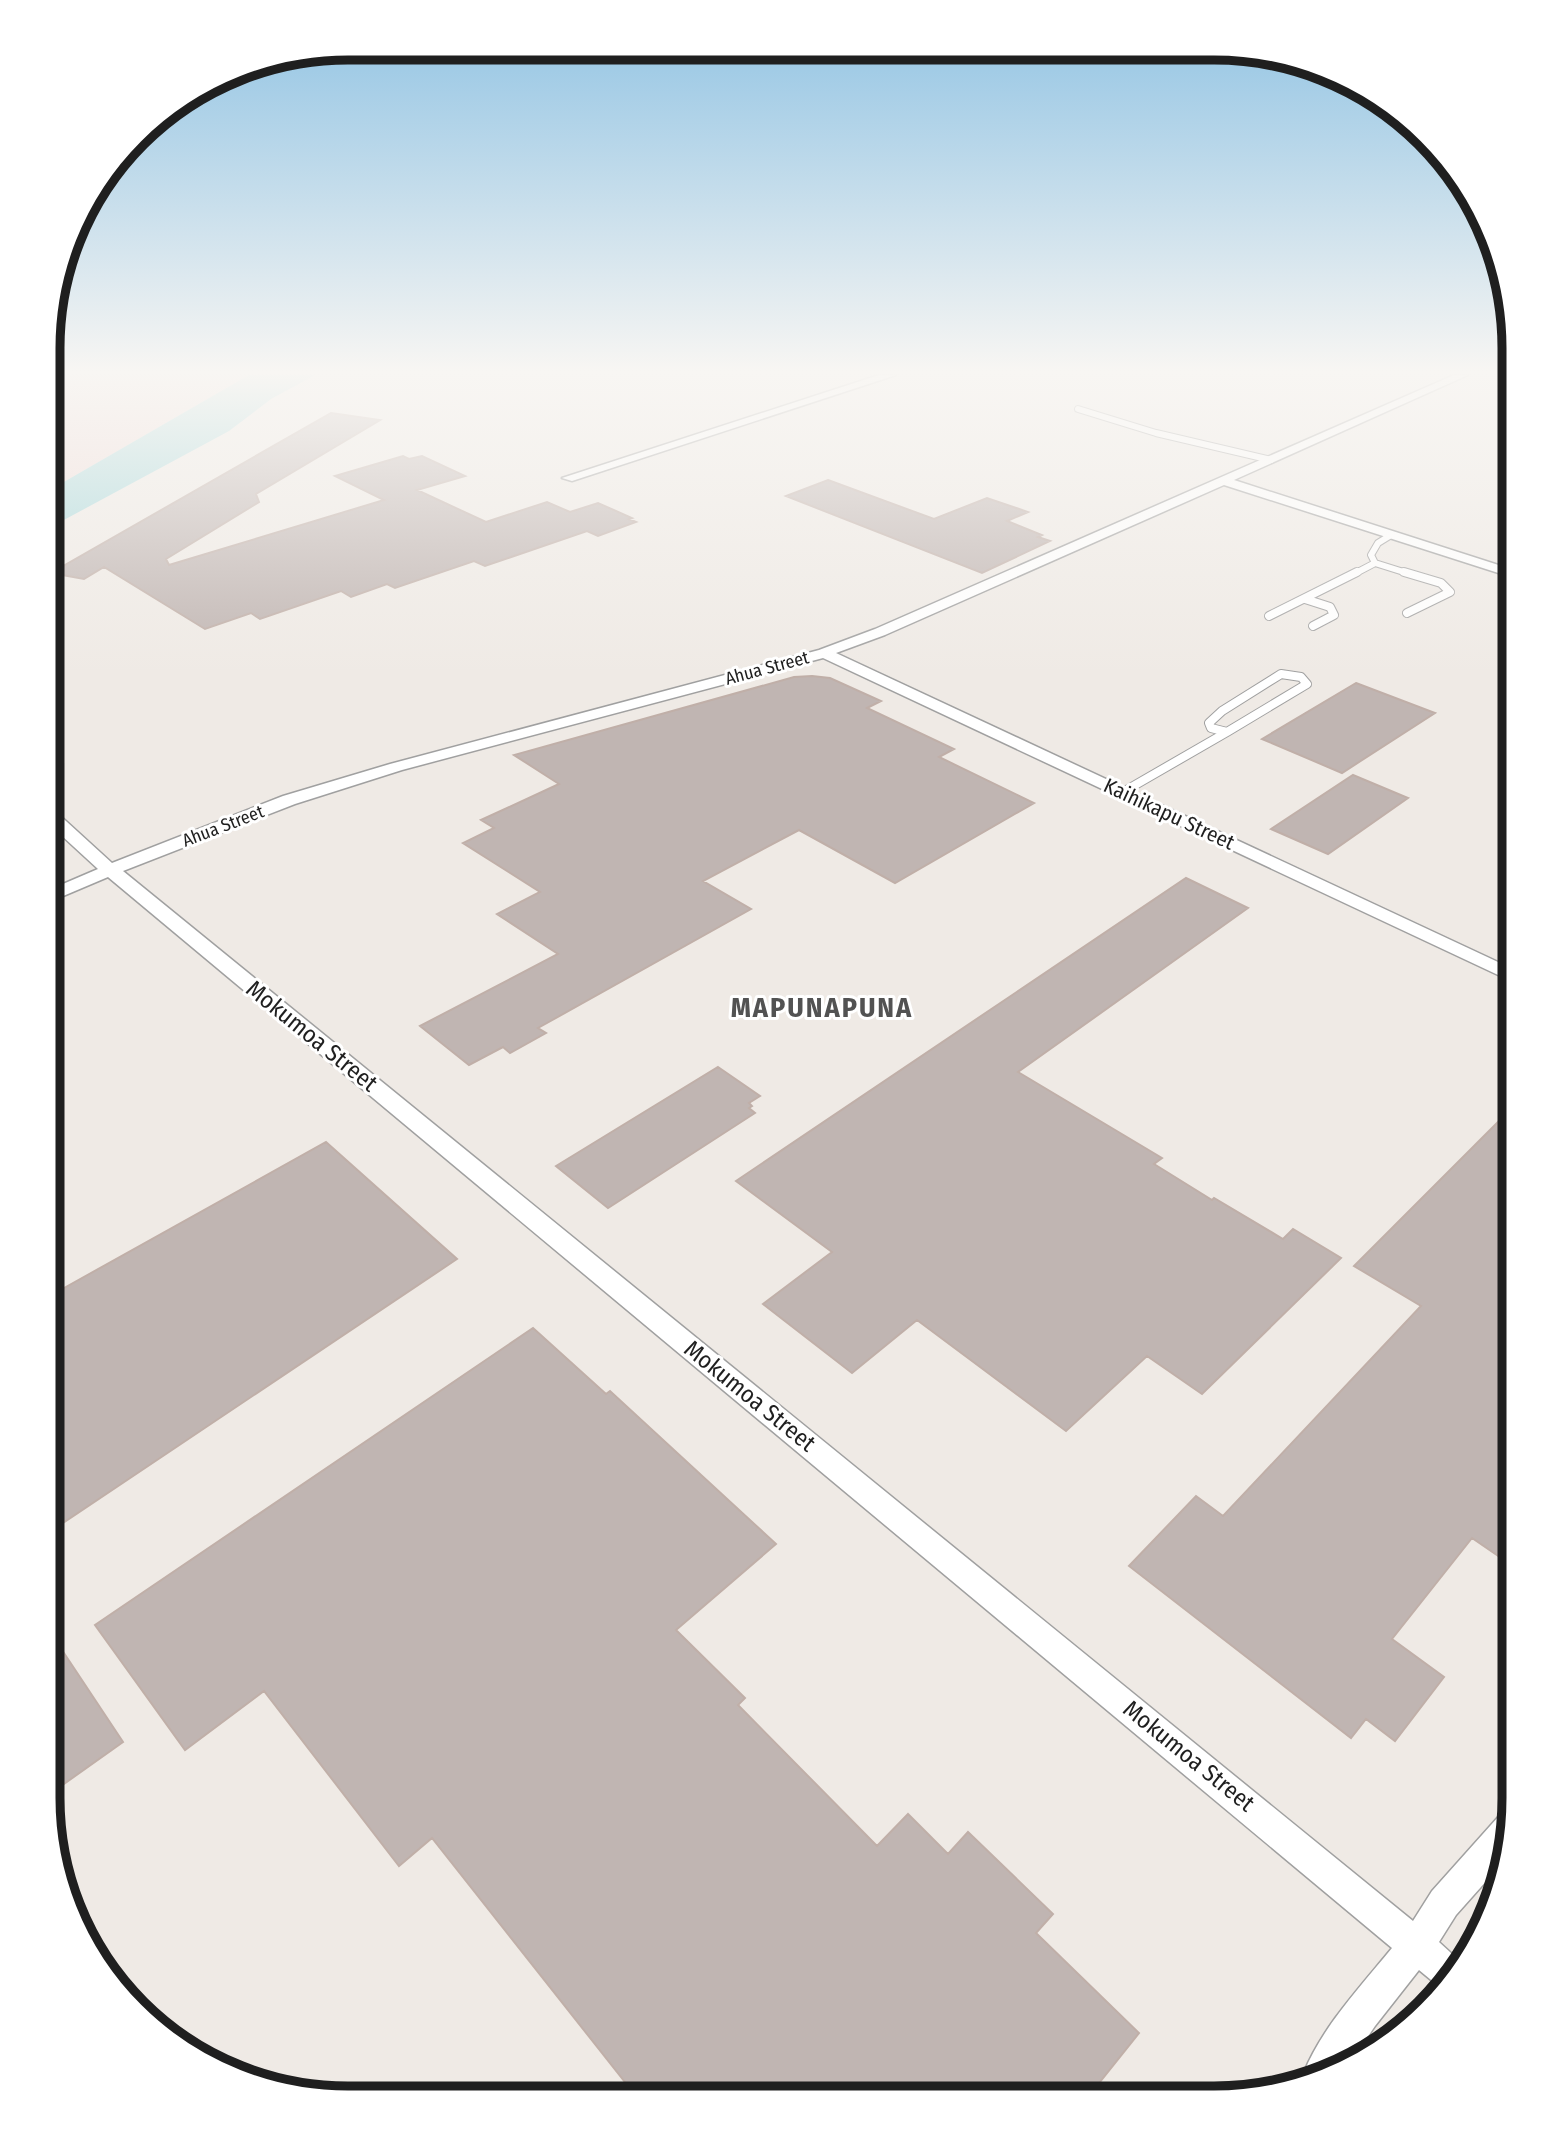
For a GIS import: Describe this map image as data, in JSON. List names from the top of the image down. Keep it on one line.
{"streets":{"street":["Ahua Street","Kaihikapu Street","Mokumoa Street"]},"crossings":[["Ahua Street","Kaihikapu Street"],["Ahua Street","Mokumoa Street"]],"districts":["MAPUNAPUNA"]}
